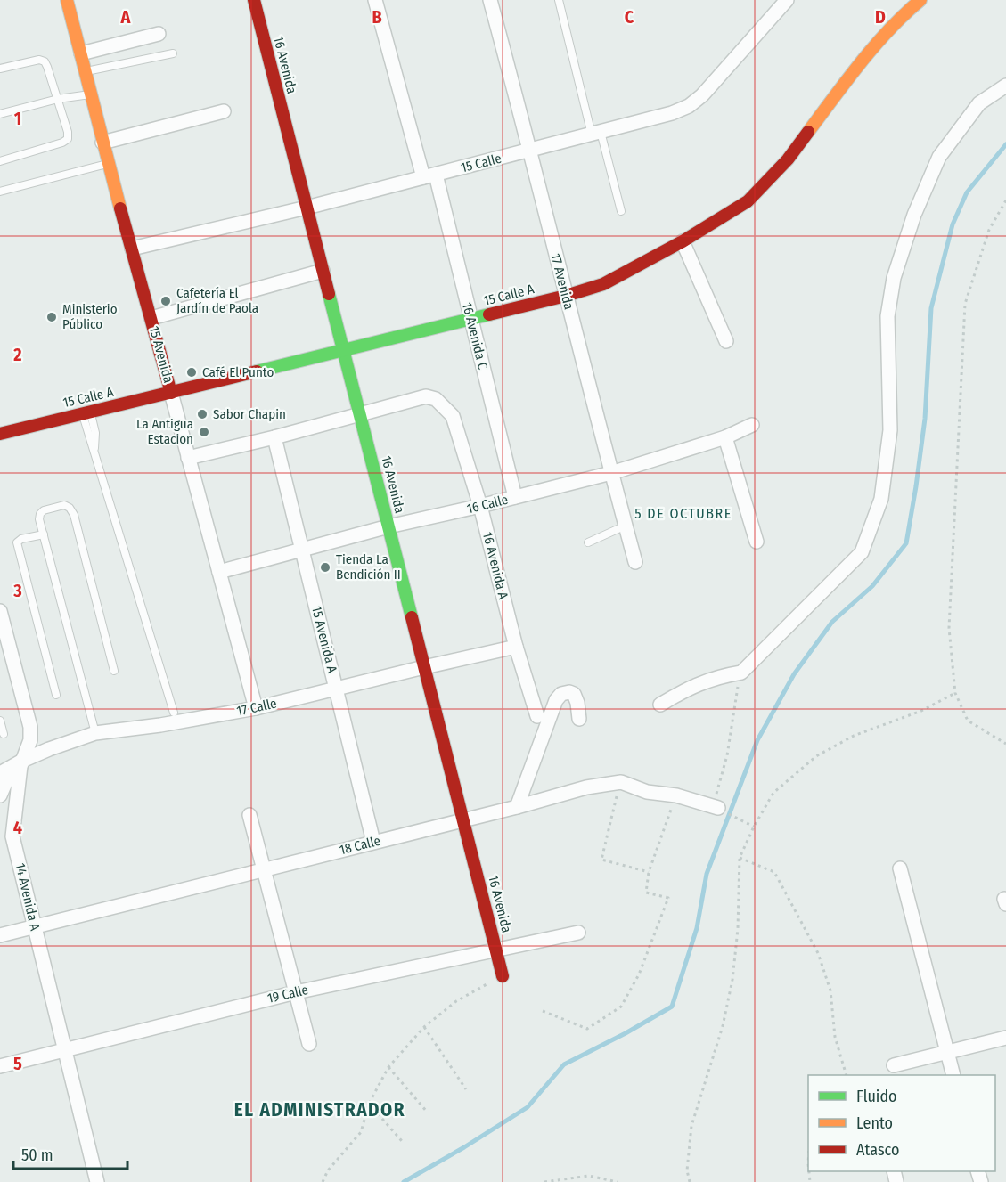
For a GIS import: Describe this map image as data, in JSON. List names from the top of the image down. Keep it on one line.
{"streets":{"street":["16 Avenida","15 Calle","17 Avenida","15 Calle A","16 Avenida C","15 Avenida","16 Calle","16 Avenida A","15 Avenida A","17 Calle","18 Calle","14 Avenida A","19 Calle"]},"crossings":[["16 Avenida","15 Calle"],["16 Avenida","15 Calle A"],["16 Avenida","16 Calle"],["16 Avenida","16 Avenida A"],["16 Avenida","17 Calle"],["16 Avenida","18 Calle"],["16 Avenida","19 Calle"],["15 Calle","17 Avenida"],["15 Calle","16 Avenida C"],["15 Calle","15 Avenida"],["17 Avenida","15 Calle A"],["17 Avenida","16 Calle"],["15 Calle A","16 Avenida C"],["15 Calle A","15 Avenida"],["16 Avenida C","16 Calle"],["15 Avenida","16 Calle"],["15 Avenida","17 Calle"],["16 Calle","16 Avenida A"],["16 Calle","15 Avenida A"],["16 Avenida A","17 Calle"],["15 Avenida A","17 Calle"],["15 Avenida A","18 Calle"],["17 Calle","14 Avenida A"],["18 Calle","14 Avenida A"],["14 Avenida A","19 Calle"]],"districts":["5 DE OCTUBRE","EL ADMINISTRADOR"],"places":["Cafetería El Jardín de Paola","Ministerio Público","Café El Punto","Sabor Chapin","La Antigua Estacion","Tienda La Bendición II"],"legend":["Fluido","Lento","Atasco"],"scale_bar":"50 m","grid":{"columns":["A","B","C","D"],"rows":["1","2","3","4","5"]}}
